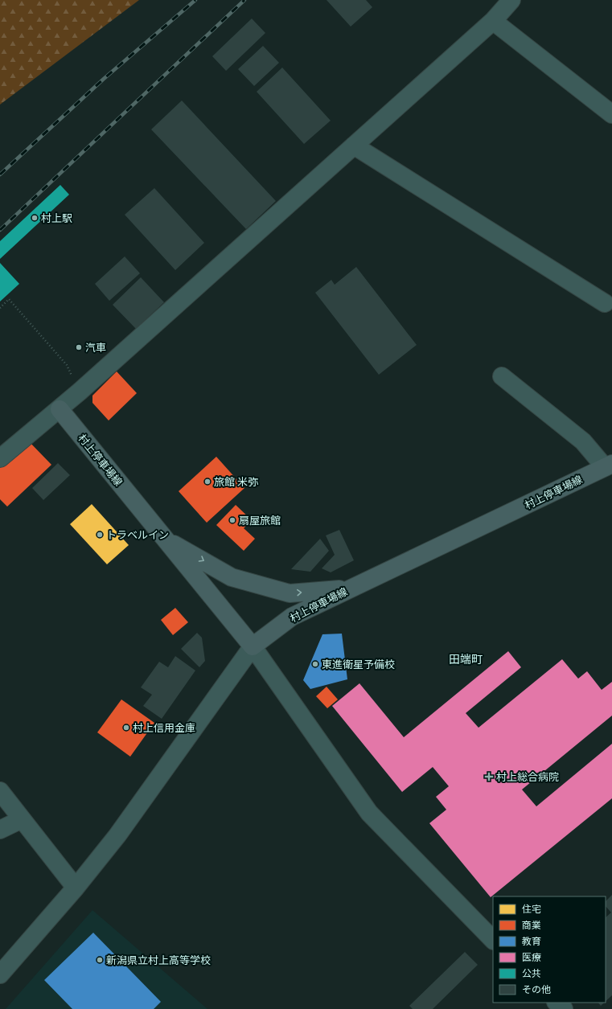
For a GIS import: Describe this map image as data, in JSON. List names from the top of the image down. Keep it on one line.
{"streets":{"main road":["村上停車場線"]},"districts":["田端町"],"places":{"other":["村上駅","汽車","旅館 米弥","扇屋旅館","トラベルイン","東進衛星予備校","村上信用金庫","新潟県立村上高等学校"],"health":["村上総合病院"]},"legend":["住宅","商業","教育","医療","公共","その他"]}
